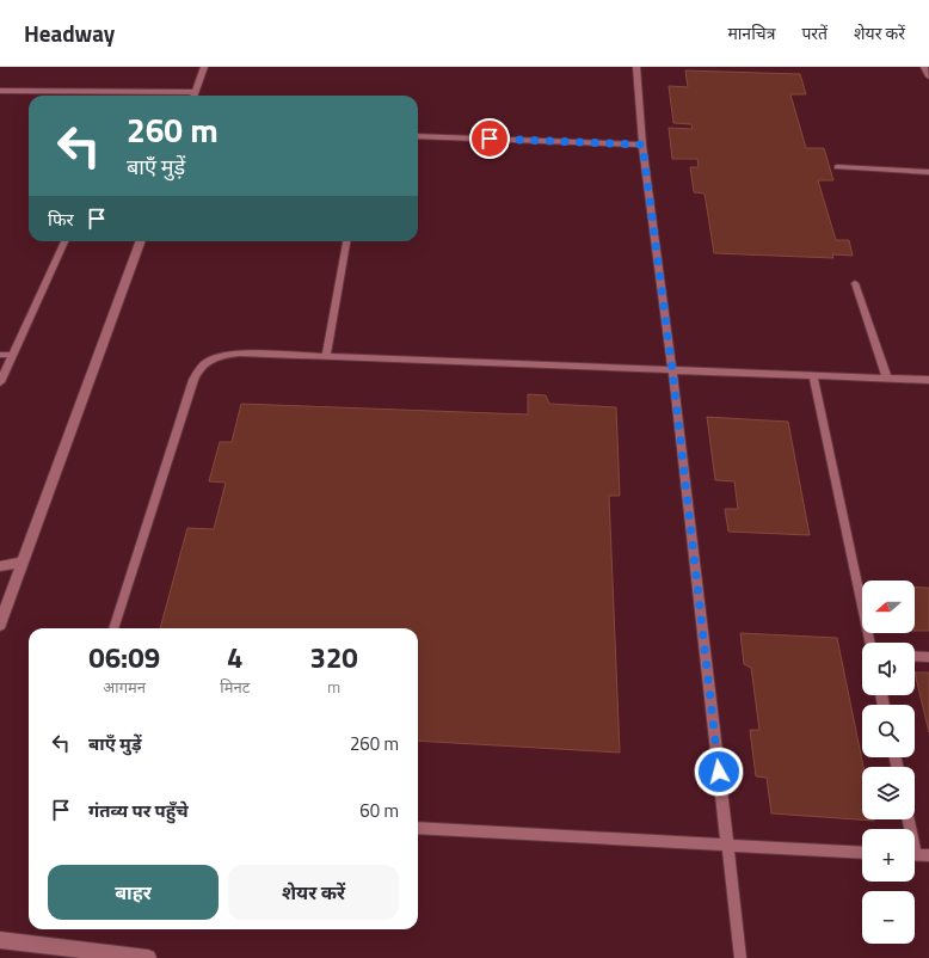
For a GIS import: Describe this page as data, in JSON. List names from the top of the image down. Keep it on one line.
{"north":"left","page":{"header":"Headway","nav":["मानचित्र","परतें","शेयर करें"],"turn":["260 m","बाएँ मुड़ें"],"then":"फिर","map_buttons":["+","−"],"eta":["06:09","आगमन","4","मिनट","320","m"],"list":[{"name":"बाएँ मुड़ें","value":"260 m"},{"name":"गंतव्य पर पहुँचे","value":"60 m"}],"buttons":["बाहर","शेयर करें"]}}
